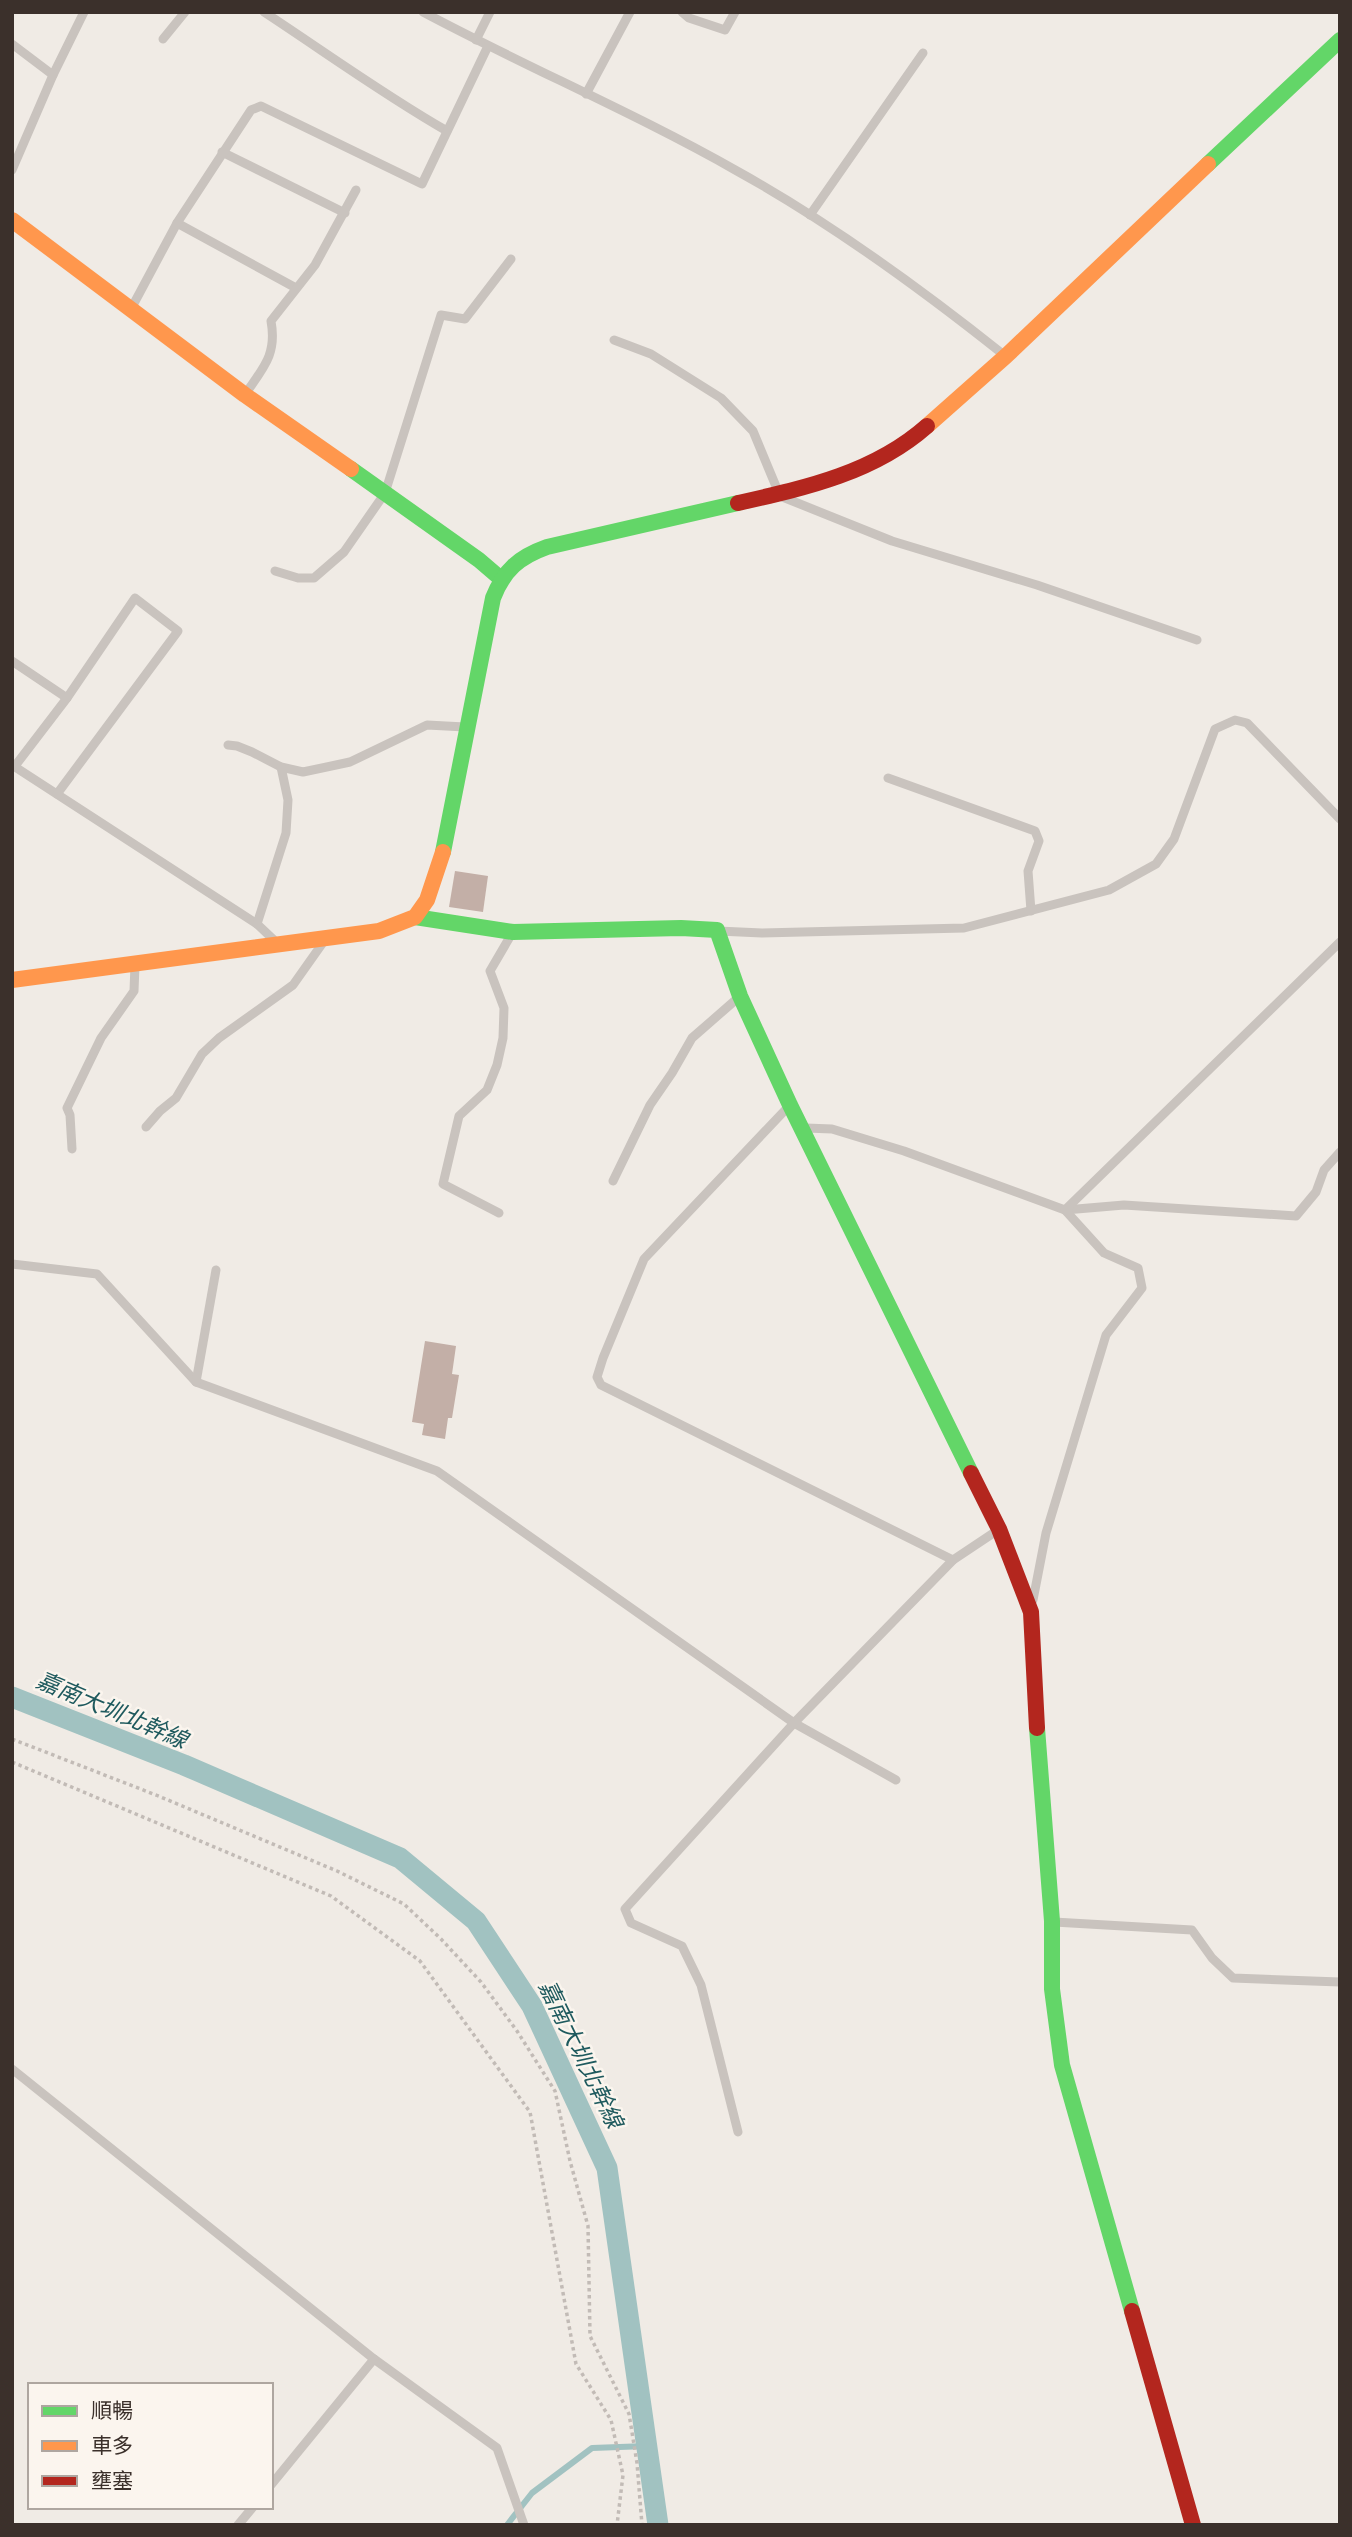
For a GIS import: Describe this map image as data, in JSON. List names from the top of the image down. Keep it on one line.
{"water":["嘉南大圳北幹線"],"legend":["順暢","車多","壅塞"]}
